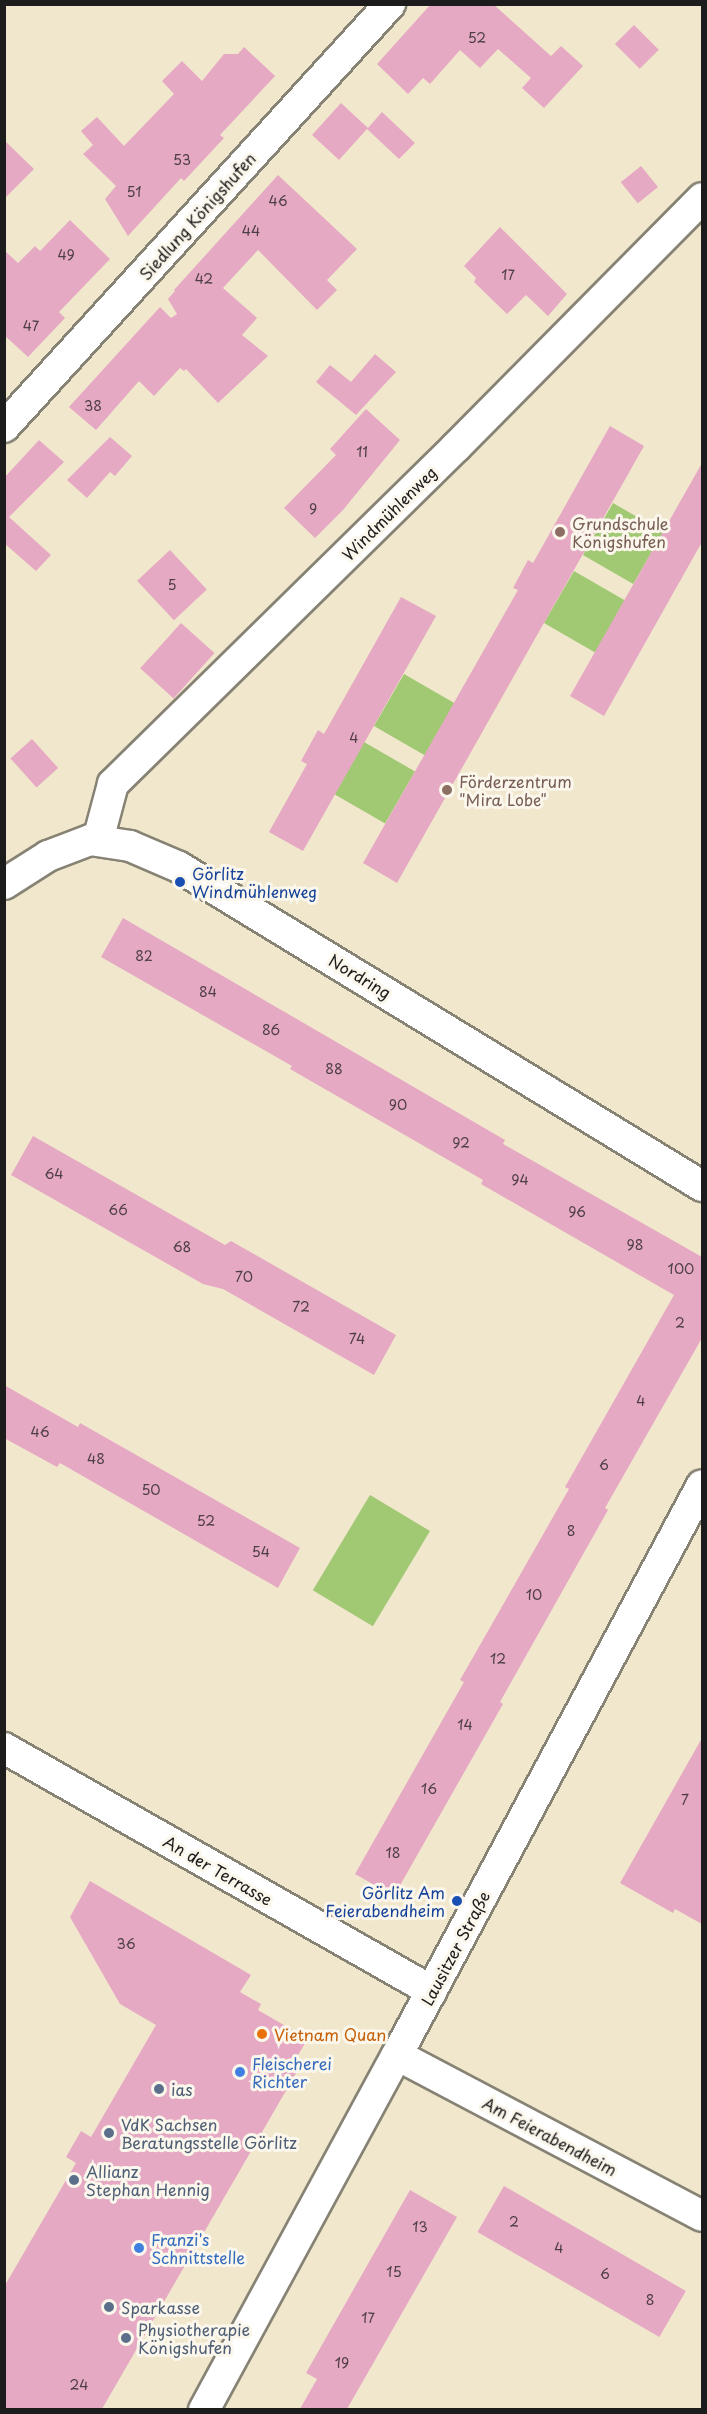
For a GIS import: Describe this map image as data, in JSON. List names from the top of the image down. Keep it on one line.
{"streets":{"street":["Siedlung Königshufen","Windmühlenweg","Nordring","An der Terrasse","Lausitzer Straße","Am Feierabendheim"]},"crossings":[["Windmühlenweg","Nordring"],["An der Terrasse","Lausitzer Straße"],["Lausitzer Straße","Am Feierabendheim"]],"places":["Grundschule Königshufen","Förderzentrum \"Mira Lobe\"","Görlitz Windmühlenweg","Görlitz Am Feierabendheim","Vietnam Quan","Fleischerei Richter","ias","VdK Sachsen Beratungsstelle Görlitz","Allianz Stephan Hennig","Franzi's Schnittstelle","Sparkasse","Physiotherapie Königshufen"],"house_numbers":["52","53","51","46","44","49","17","42","47","38","11","9","5","4","82","84","86","88","90","92","64","94","66","96","98","68","100","70","72","2","74","4","46","48","6","50","52","8","54","10","12","14","16","7","18","36","2","13","4","15","6","8","17","19","24"]}
